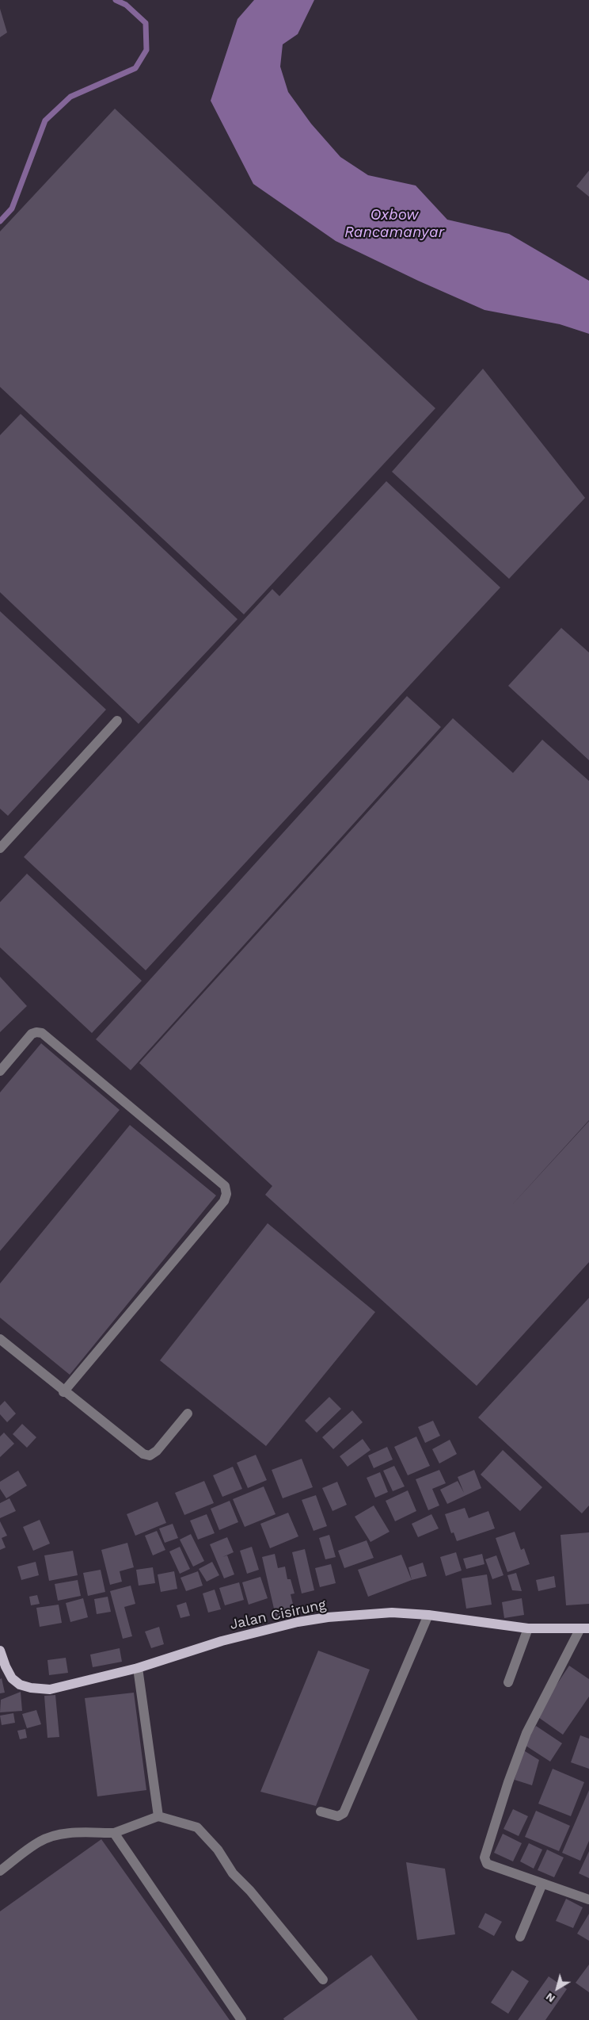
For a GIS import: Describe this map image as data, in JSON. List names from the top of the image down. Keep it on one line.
{"streets":{"main road":["Jalan Cisirung"]},"water":["Oxbow Rancamanyar"],"north":"bottom left"}
